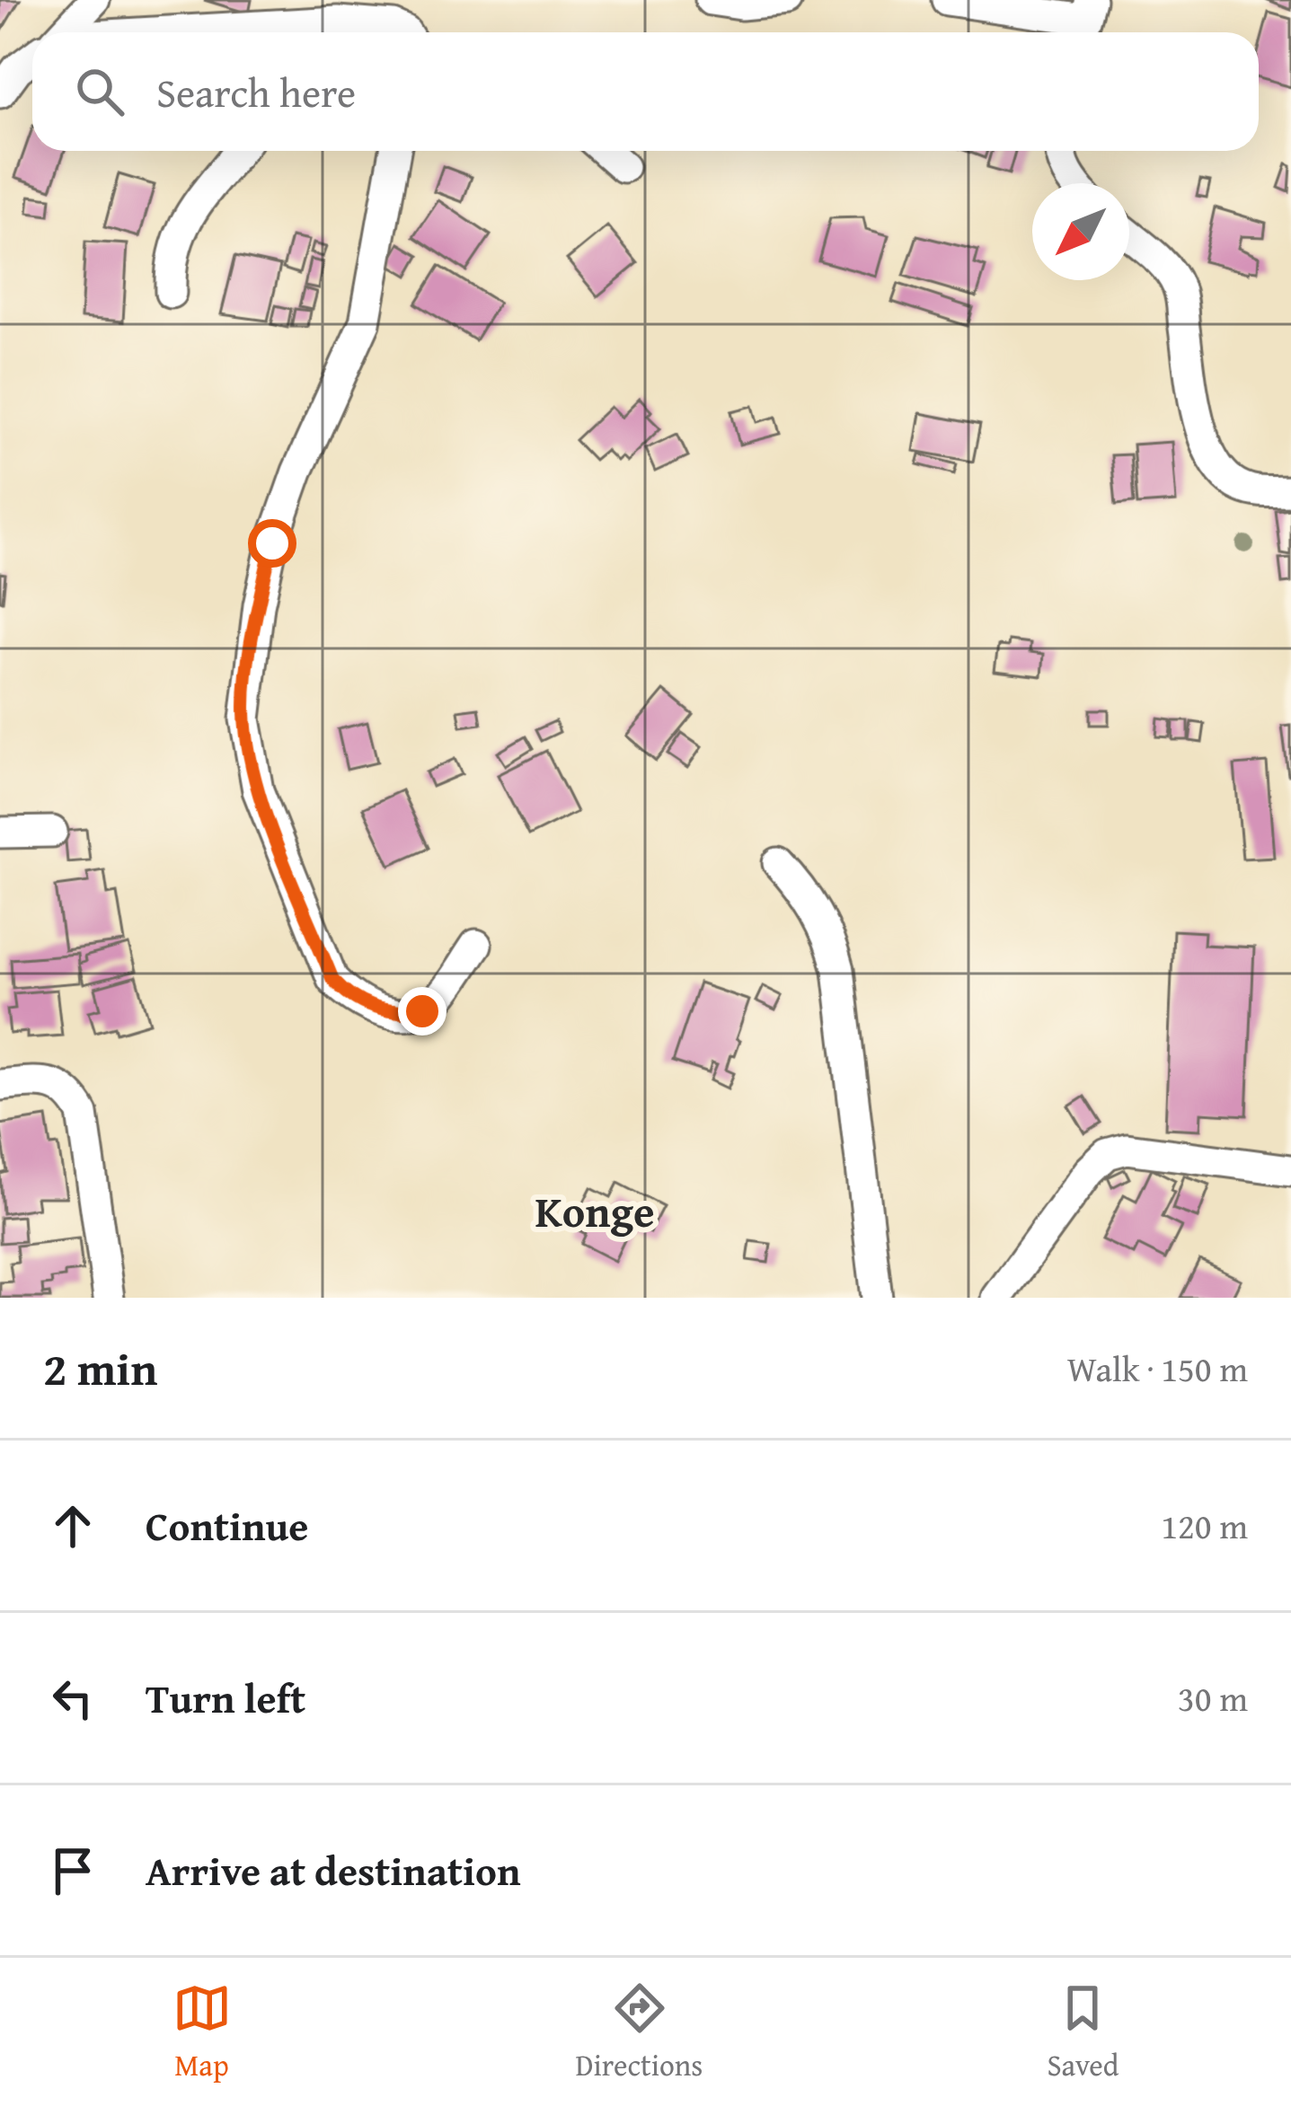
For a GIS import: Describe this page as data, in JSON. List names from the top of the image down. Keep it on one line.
{"districts":["Konge"],"north":"bottom left","page":{"search":"Search here","heading":["2 min","Walk · 150 m"],"list":[["Continue","120 m"],["Turn left","30 m"],"Arrive at destination"],"nav":["Map","Directions","Saved"]}}
